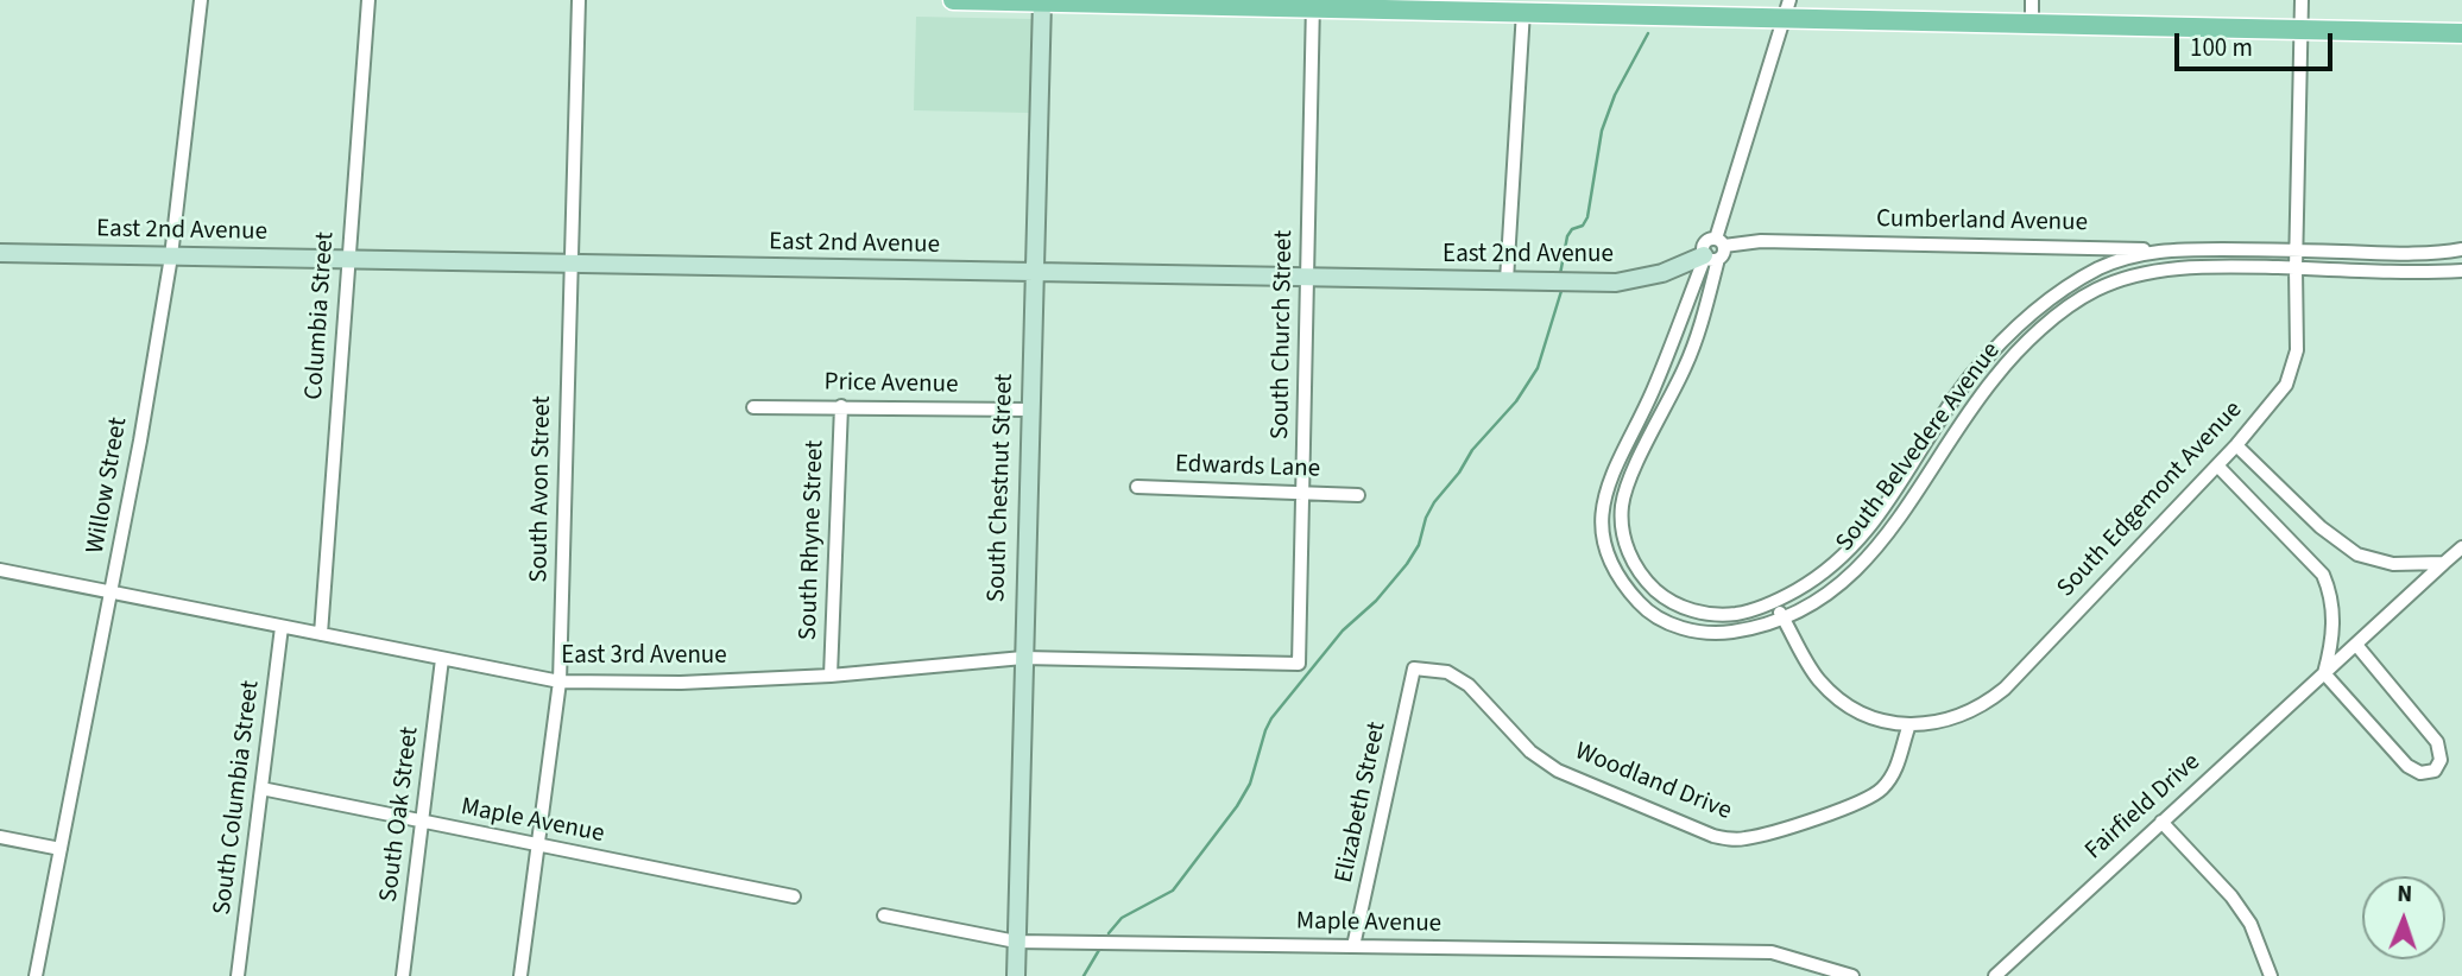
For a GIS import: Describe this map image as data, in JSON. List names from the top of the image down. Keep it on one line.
{"streets":{"street":["Cumberland Avenue","East 2nd Avenue","Columbia Street","South Church Street","Price Avenue","South Belvedere Avenue","Edwards Lane","Willow Street","South Chestnut Street","South Avon Street","South Edgemont Avenue","South Rhyne Street","East 3rd Avenue","Woodland Drive","South Columbia Street","Elizabeth Street","Fairfield Drive","South Oak Street","Maple Avenue"]},"crossings":[["Cumberland Avenue","East 2nd Avenue"],["Cumberland Avenue","South Belvedere Avenue"],["East 2nd Avenue","Columbia Street"],["East 2nd Avenue","South Church Street"],["East 2nd Avenue","South Belvedere Avenue"],["East 2nd Avenue","Willow Street"],["East 2nd Avenue","South Chestnut Street"],["East 2nd Avenue","South Avon Street"],["Columbia Street","East 3rd Avenue"],["South Church Street","Edwards Lane"],["South Church Street","East 3rd Avenue"],["Price Avenue","South Chestnut Street"],["Price Avenue","South Rhyne Street"],["South Belvedere Avenue","South Edgemont Avenue"],["Willow Street","East 3rd Avenue"],["South Chestnut Street","East 3rd Avenue"],["South Chestnut Street","Maple Avenue"],["South Avon Street","East 3rd Avenue"],["South Avon Street","Maple Avenue"],["South Edgemont Avenue","Woodland Drive"],["South Rhyne Street","East 3rd Avenue"],["East 3rd Avenue","South Columbia Street"],["East 3rd Avenue","South Oak Street"],["Woodland Drive","Elizabeth Street"],["South Columbia Street","Maple Avenue"],["Elizabeth Street","Maple Avenue"],["South Oak Street","Maple Avenue"]],"scale_bar":"100 m","north":"top"}
